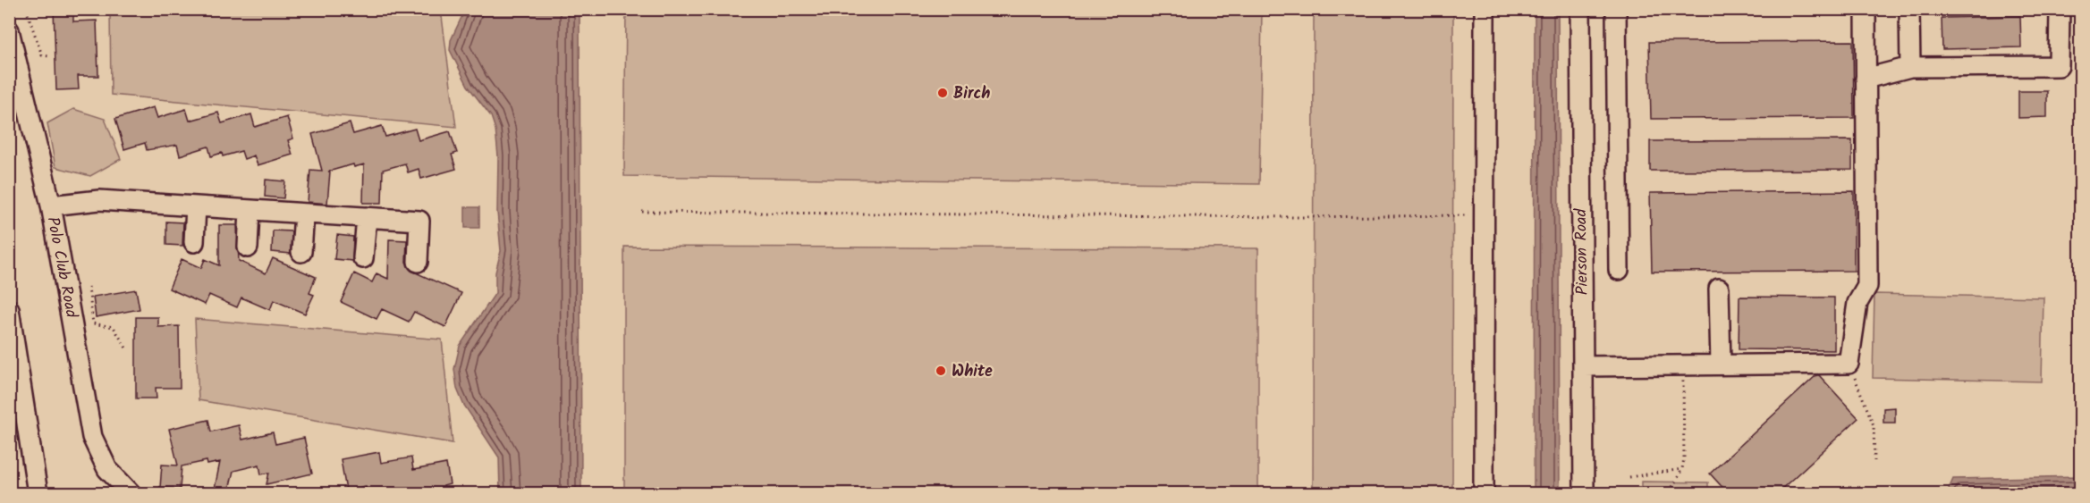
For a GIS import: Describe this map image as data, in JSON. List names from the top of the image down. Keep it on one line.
{"streets":{"street":["Pierson Road","Polo Club Road"]},"places":["Birch","White"]}
